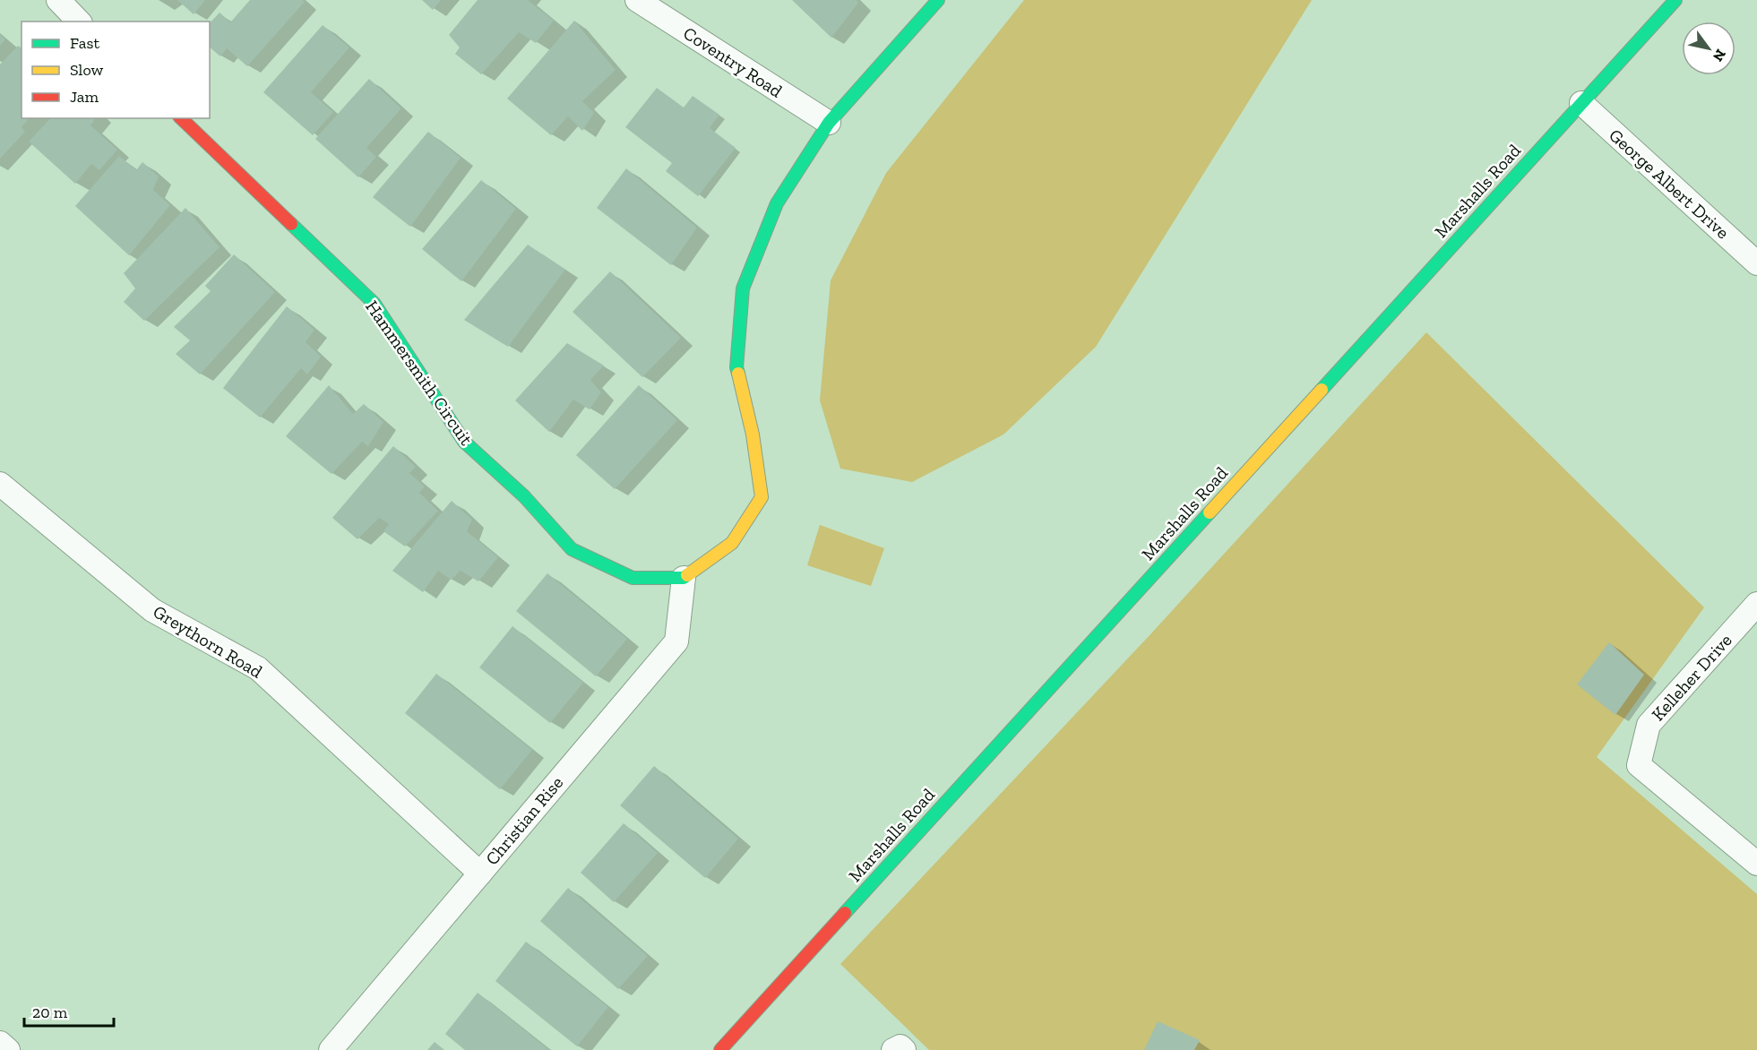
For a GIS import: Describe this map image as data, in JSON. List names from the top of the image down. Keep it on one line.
{"streets":{"street":["Coventry Road","George Albert Drive","Marshalls Road","Hammersmith Circuit","Greythorn Road","Kelleher Drive","Christian Rise"]},"crossings":[["George Albert Drive","Marshalls Road"],["Hammersmith Circuit","Christian Rise"],["Greythorn Road","Christian Rise"]],"legend":["Fast","Slow","Jam"],"scale_bar":"20 m","north":"bottom right"}
